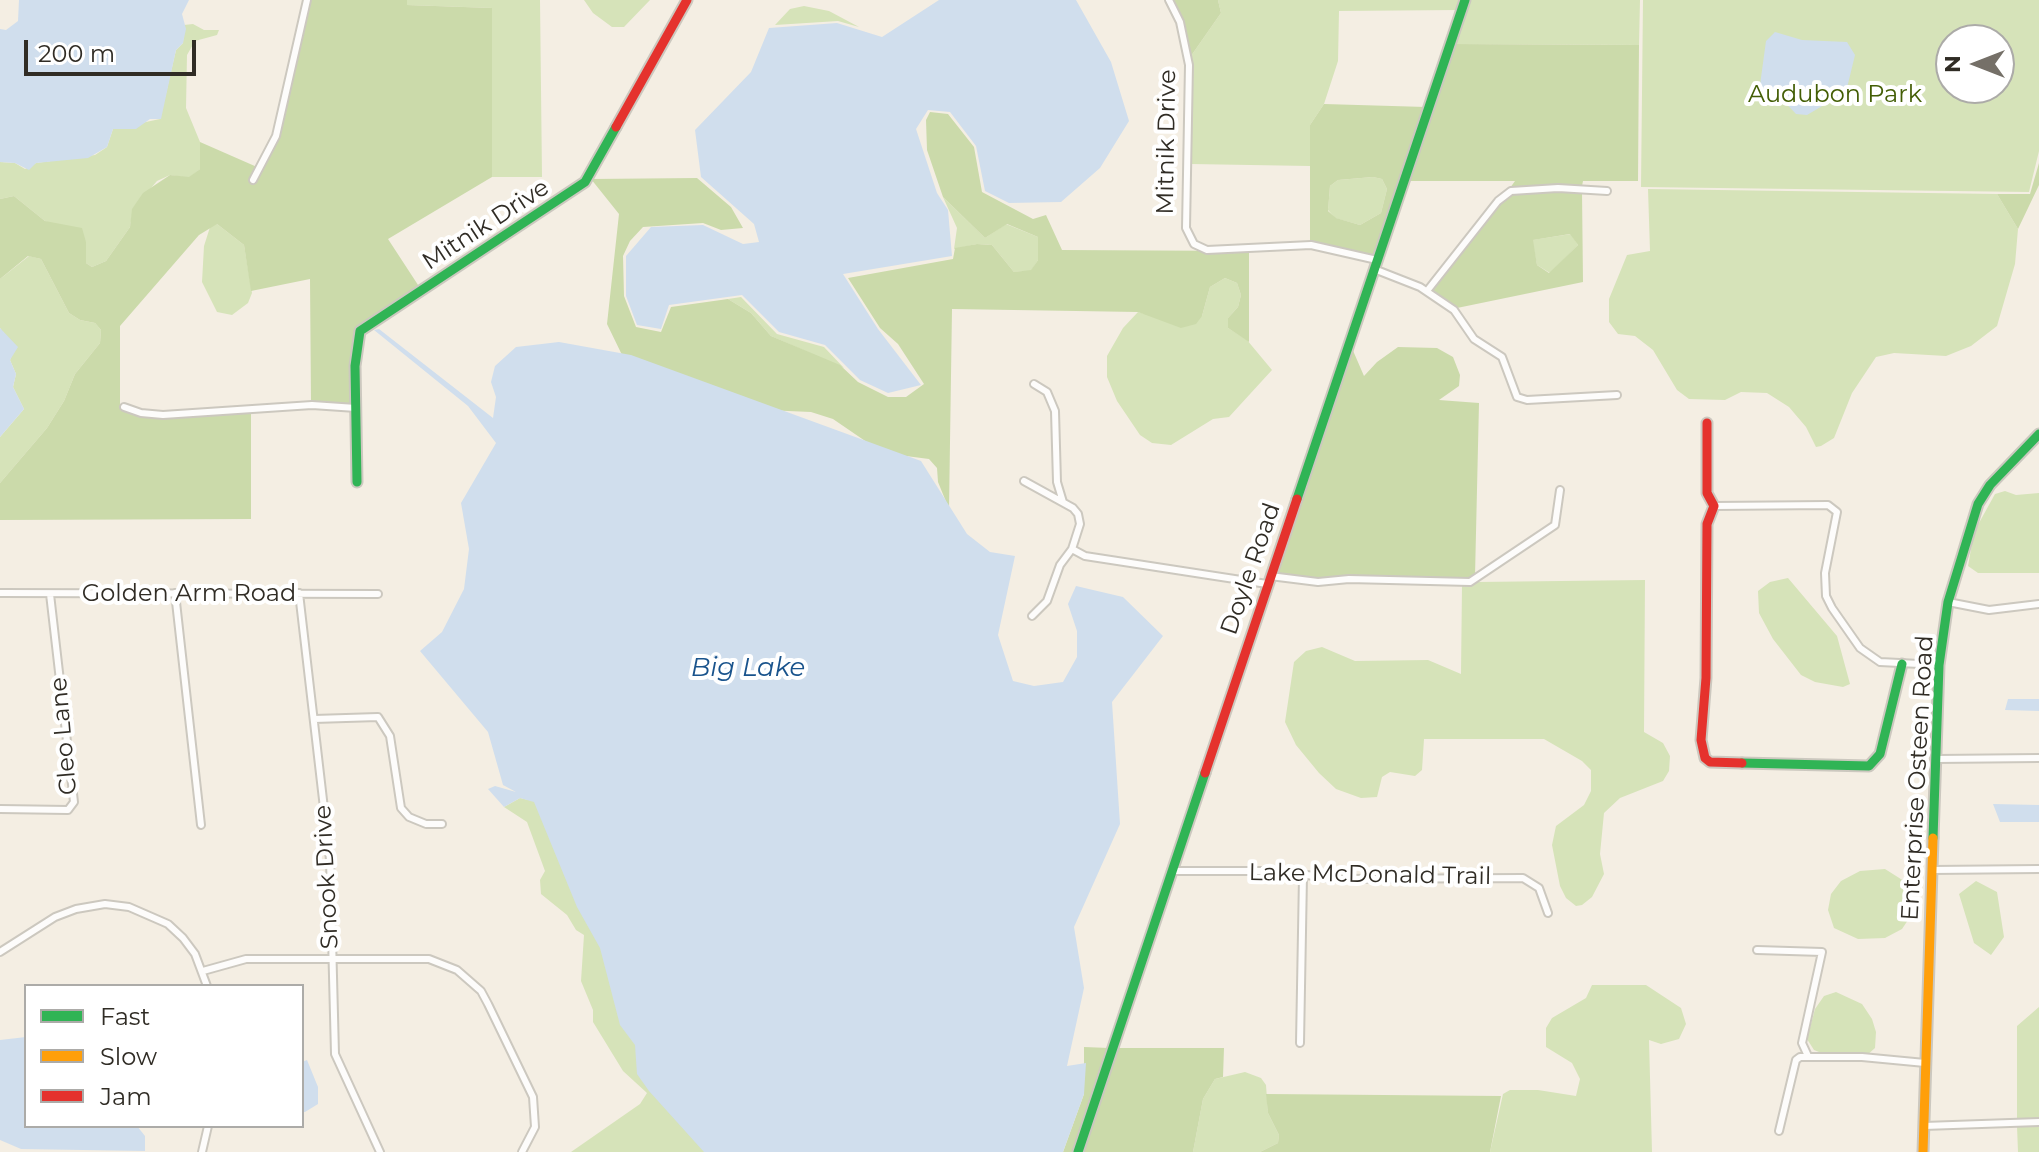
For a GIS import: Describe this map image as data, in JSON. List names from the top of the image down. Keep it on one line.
{"streets":{"street":["Mitnik Drive","Doyle Road","Golden Arm Road","Cleo Lane","Enterprise Osteen Road","Lake McDonald Trail","Snook Drive"]},"crossings":[["Mitnik Drive","Doyle Road"],["Doyle Road","Lake McDonald Trail"],["Golden Arm Road","Cleo Lane"],["Golden Arm Road","Snook Drive"]],"water":["Big Lake"],"parks":["Audubon Park"],"legend":["Fast","Slow","Jam"],"scale_bar":"200 m","north":"left"}
